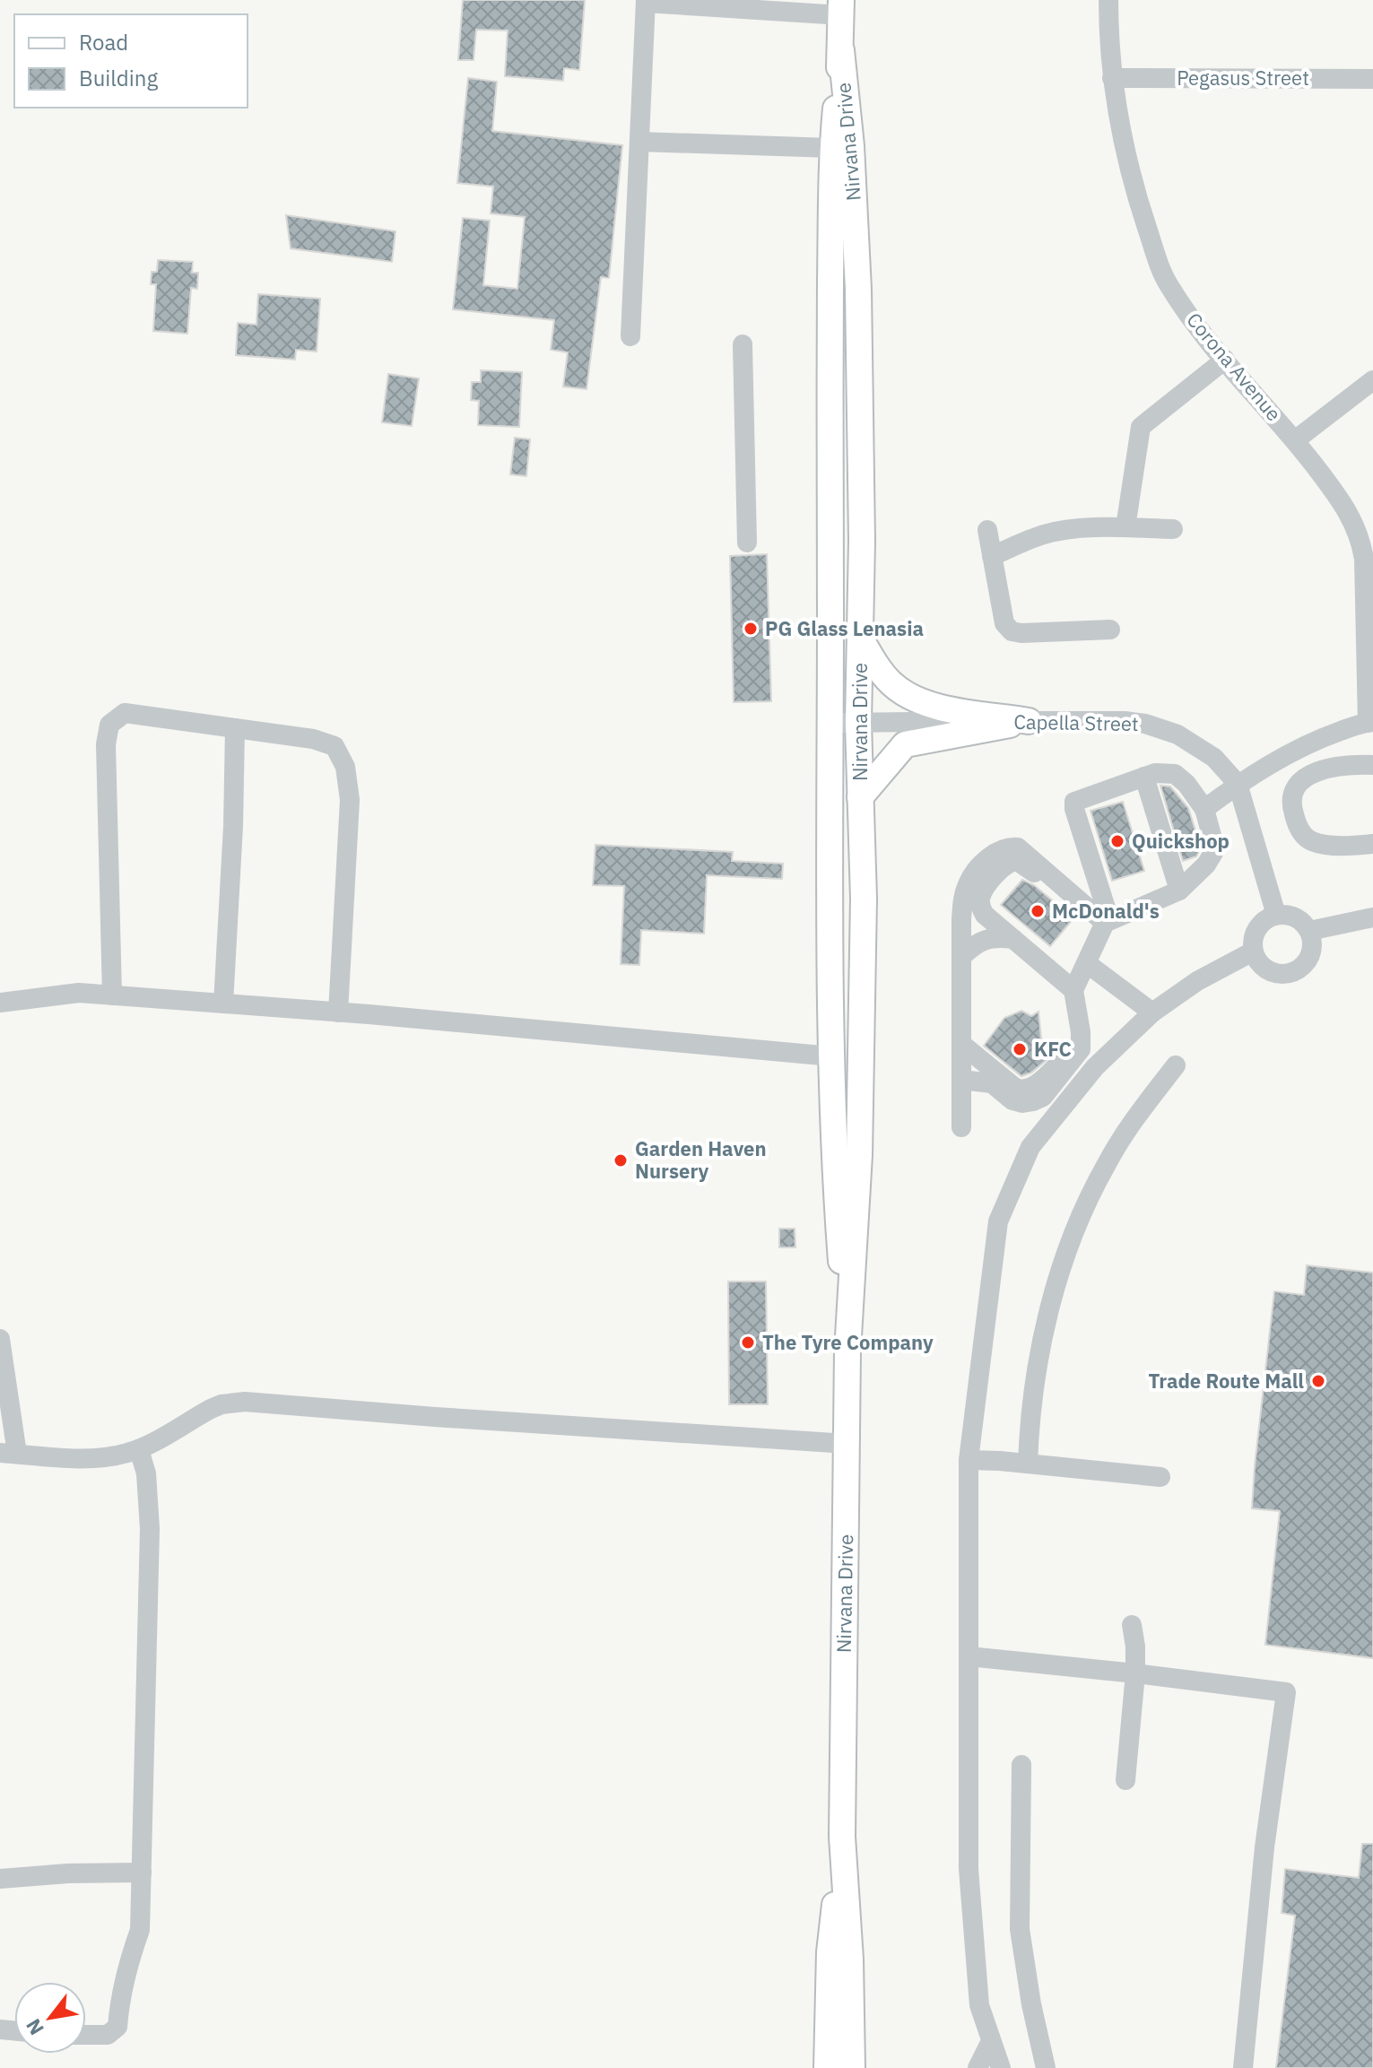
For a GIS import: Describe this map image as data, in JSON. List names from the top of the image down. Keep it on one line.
{"streets":{"main road":["Nirvana Drive"],"street":["Pegasus Street","Corona Avenue","Capella Street"]},"crossings":[["Pegasus Street","Corona Avenue"],["Nirvana Drive","Capella Street"]],"places":["PG Glass Lenasia","Quickshop","McDonald's","KFC","Garden Haven Nursery","The Tyre Company","Trade Route Mall"],"legend":["Road","Building"],"north":"bottom left"}
